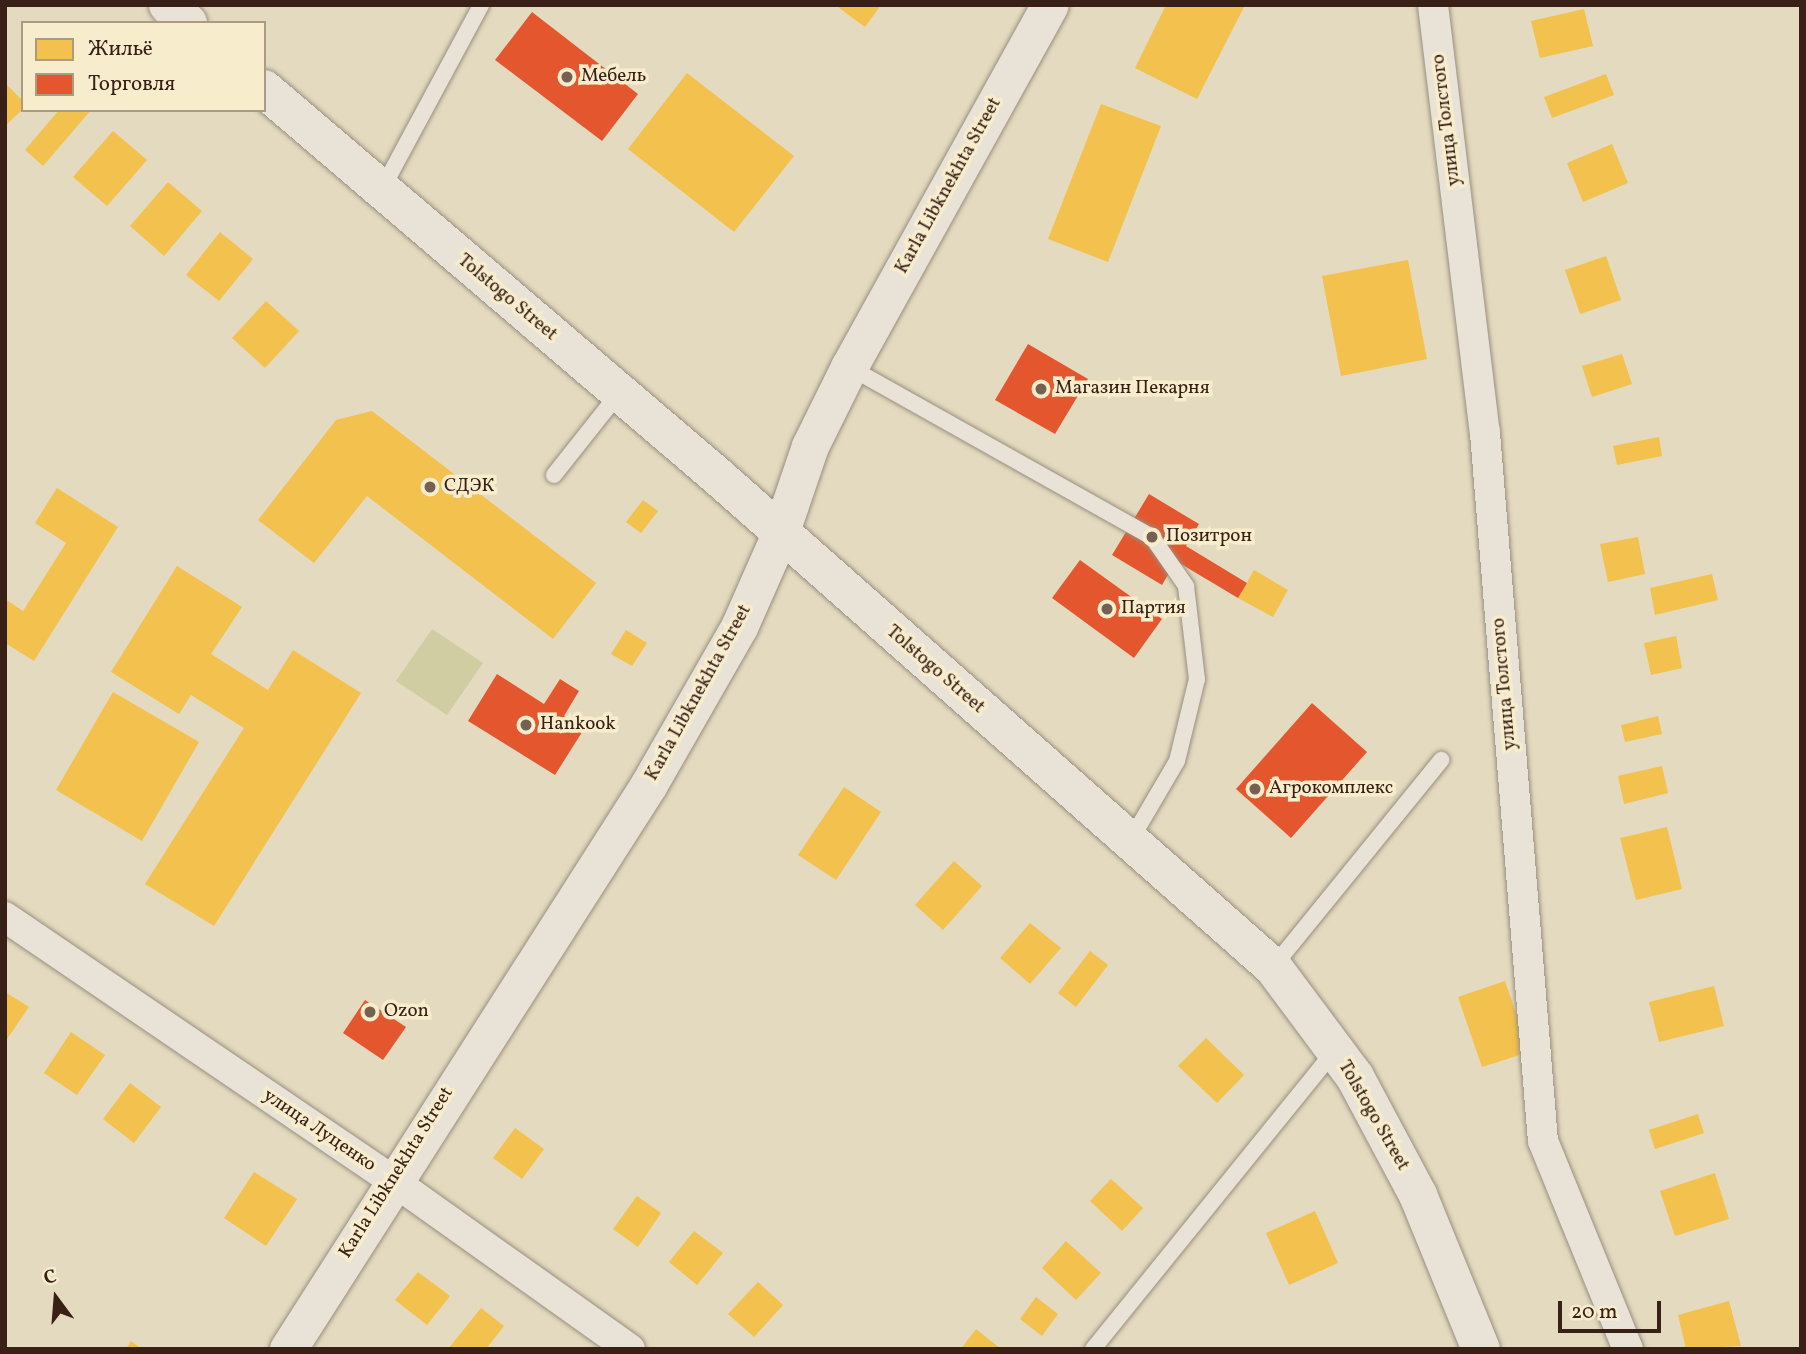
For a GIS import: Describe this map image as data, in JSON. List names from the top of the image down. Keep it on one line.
{"streets":{"main road":["Tolstogo Street"],"street":["улица Толстого","Karla Libknekhta Street","улица Луценко"]},"crossings":[["Karla Libknekhta Street","Tolstogo Street"],["Karla Libknekhta Street","улица Луценко"]],"places":["Мебель","Магазин Пекарня","СДЭК","Позитрон","Партия","Hankook","Агрокомплекс","Ozon"],"legend":["Жильё","Торговля"],"scale_bar":"20 m","north":"top"}
